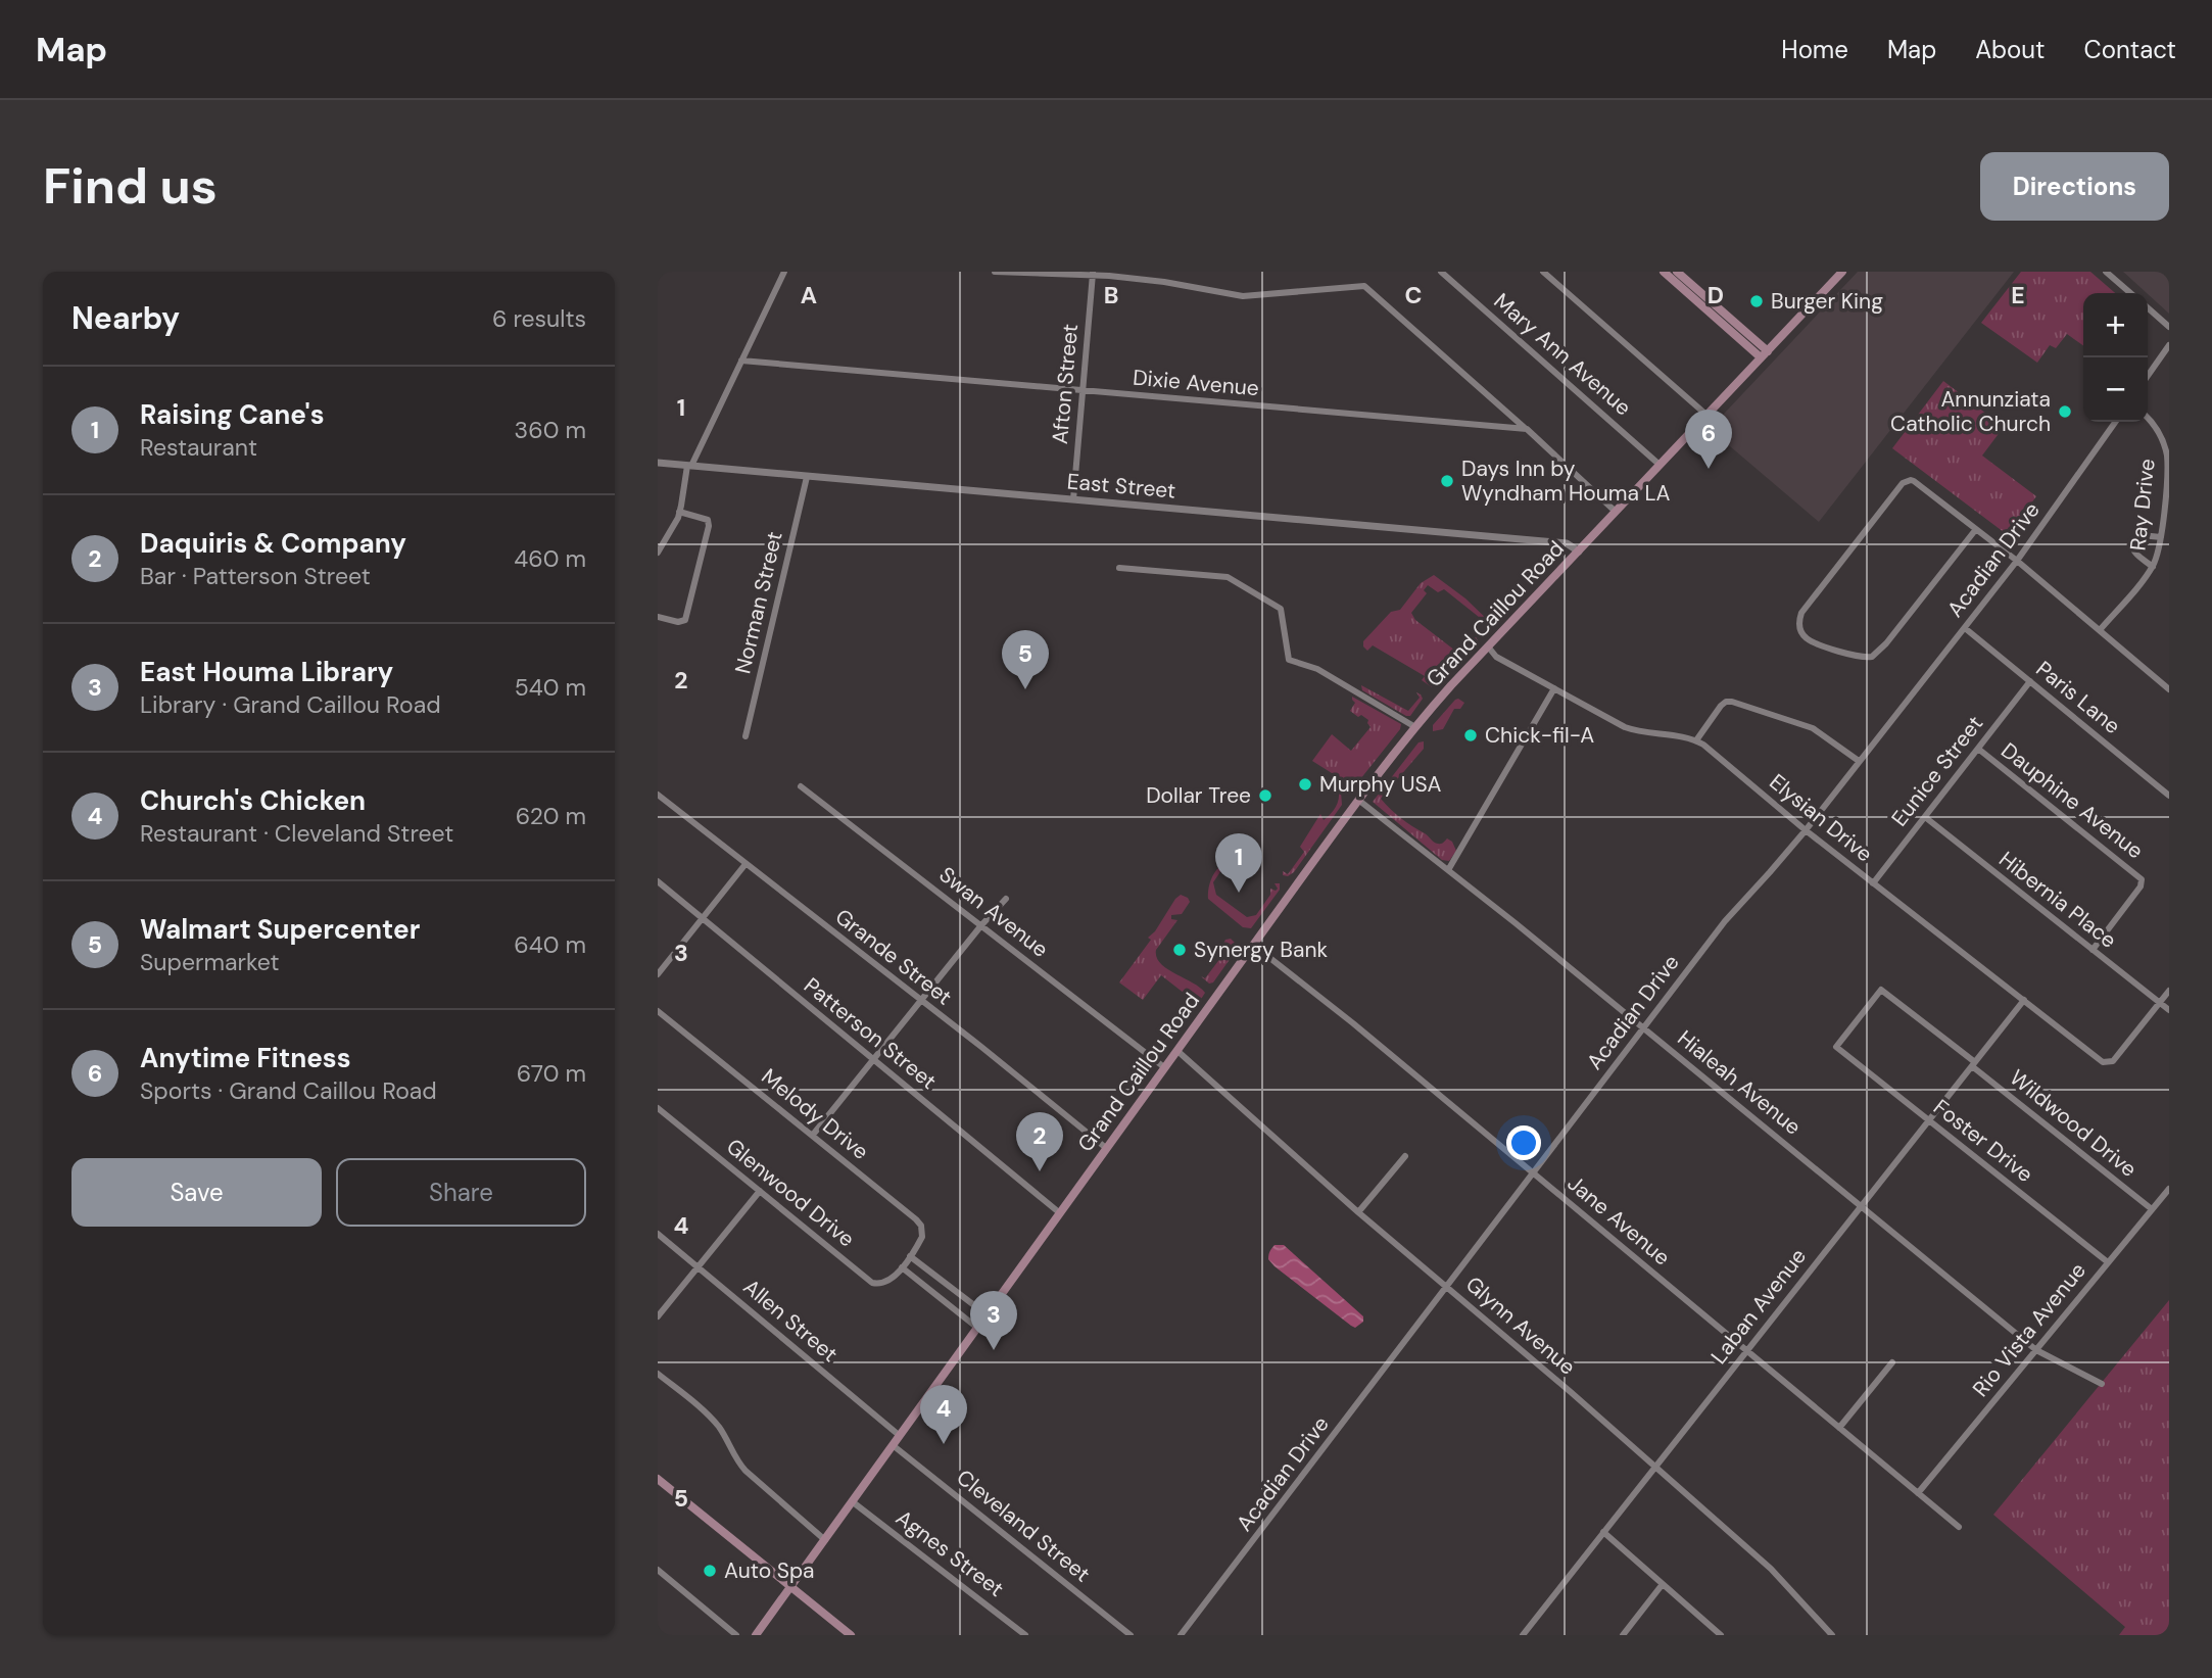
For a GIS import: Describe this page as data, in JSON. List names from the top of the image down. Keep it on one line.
{"streets":{"main road":["Grand Caillou Road"],"street":["Mary Ann Avenue","Dixie Avenue","Afton Street","East Street","Ray Drive","Acadian Drive","Norman Street","Paris Lane","Eunice Street","Dauphine Avenue","Elysian Drive","Hibernia Place","Swan Avenue","Grande Street","Patterson Street","Hialeah Avenue","Melody Drive","Wildwood Drive","Foster Drive","Glenwood Drive","Jane Avenue","Laban Avenue","Allen Street","Glynn Avenue","Rio Vista Avenue","Cleveland Street","Agnes Street"]},"crossings":[["Mary Ann Avenue","Grand Caillou Road"],["Dixie Avenue","Afton Street"],["Afton Street","East Street"],["East Street","Norman Street"],["East Street","Grand Caillou Road"],["Acadian Drive","Paris Lane"],["Acadian Drive","Elysian Drive"],["Acadian Drive","Hialeah Avenue"],["Acadian Drive","Jane Avenue"],["Acadian Drive","Glynn Avenue"],["Grand Caillou Road","Elysian Drive"],["Grand Caillou Road","Swan Avenue"],["Grand Caillou Road","Grande Street"],["Grand Caillou Road","Patterson Street"],["Grand Caillou Road","Hialeah Avenue"],["Grand Caillou Road","Jane Avenue"],["Grand Caillou Road","Allen Street"],["Grand Caillou Road","Glynn Avenue"],["Grand Caillou Road","Cleveland Street"],["Grand Caillou Road","Agnes Street"],["Paris Lane","Eunice Street"],["Eunice Street","Dauphine Avenue"],["Eunice Street","Elysian Drive"],["Eunice Street","Hibernia Place"],["Dauphine Avenue","Hibernia Place"],["Elysian Drive","Hibernia Place"],["Elysian Drive","Laban Avenue"],["Hialeah Avenue","Laban Avenue"],["Hialeah Avenue","Rio Vista Avenue"],["Wildwood Drive","Foster Drive"],["Wildwood Drive","Laban Avenue"],["Wildwood Drive","Rio Vista Avenue"],["Foster Drive","Laban Avenue"],["Foster Drive","Rio Vista Avenue"],["Jane Avenue","Laban Avenue"],["Jane Avenue","Rio Vista Avenue"],["Laban Avenue","Glynn Avenue"]],"places":["Burger King","Annunziata Catholic Church","Days Inn by Wyndham Houma LA","Chick-fil-A","Murphy USA","Dollar Tree","Synergy Bank","Auto Spa"],"page":{"header":"Map","nav":["Home","Map","About","Contact"],"buttons":["Directions",["Save","Share"]],"title":"Find us","heading":["Nearby","6 results"],"map_buttons":["+","−"],"list":[{"mark":"1","name":"Raising Cane's","note":"Restaurant","value":"360 m"},{"mark":"2","name":"Daquiris & Company","note":"Bar · Patterson Street","value":"460 m"},{"mark":"3","name":"East Houma Library","note":"Library · Grand Caillou Road","value":"540 m"},{"mark":"4","name":"Church's Chicken","note":"Restaurant · Cleveland Street","value":"620 m"},{"mark":"5","name":"Walmart Supercenter","note":"Supermarket","value":"640 m"},{"mark":"6","name":"Anytime Fitness","note":"Sports · Grand Caillou Road","value":"670 m"}],"pins":["6","5","1","2","3","4"]},"grid":{"columns":["A","B","C","D","E"],"rows":["1","2","3","4","5"]}}
